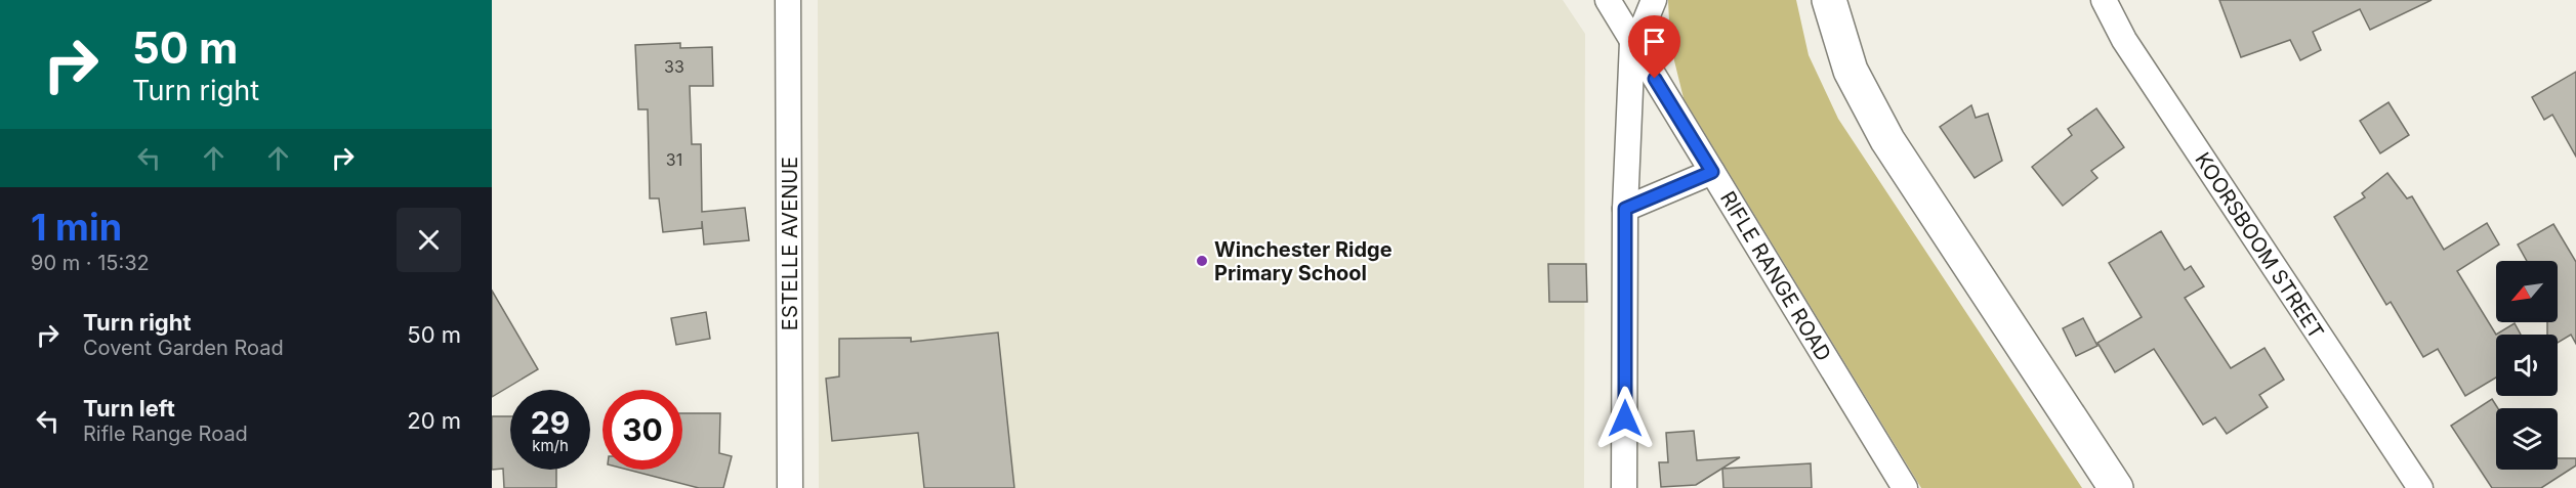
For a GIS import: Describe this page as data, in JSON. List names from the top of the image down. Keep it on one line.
{"streets":{"street":["ESTELLE AVENUE","KOORSBOOM STREET","RIFLE RANGE ROAD"]},"places":["Winchester Ridge Primary School"],"house_numbers":["33","31"],"north":"bottom left","page":{"turn":["50 m","Turn right"],"heading":["1 min","90 m · 15:32"],"list":[{"name":"Turn right","note":"Covent Garden Road","value":"50 m"},{"name":"Turn left","note":"Rifle Range Road","value":"20 m"}],"speed":"29 km/h","limit":"30"}}
